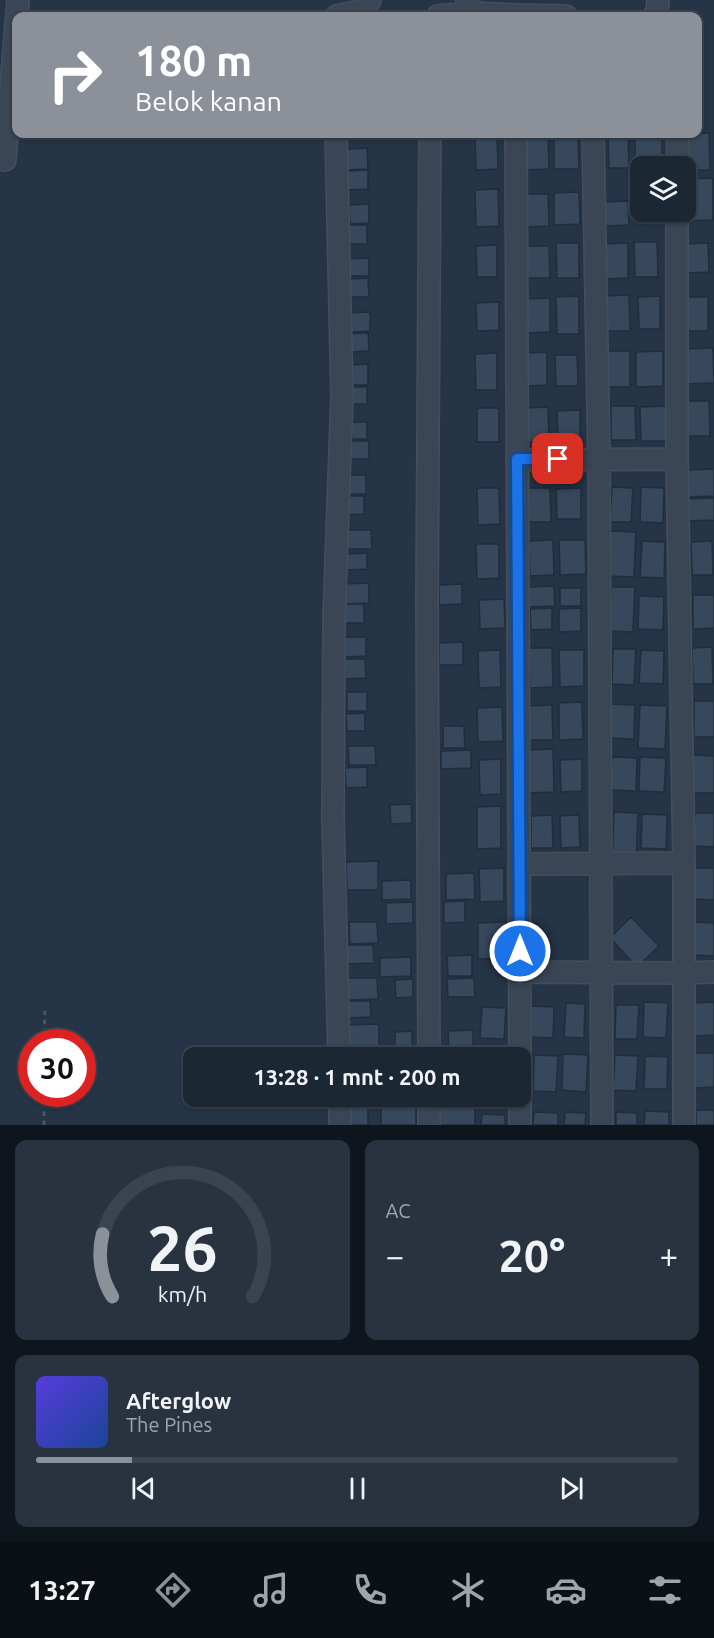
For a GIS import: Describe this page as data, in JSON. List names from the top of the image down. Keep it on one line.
{"page":{"turn":["180 m","Belok kanan"],"limit":"30","trip":"13:28 · 1 mnt · 200 m","tile":"AC","heat":["−","20°","+"],"song":["Afterglow","The Pines"],"tabs":"13:27","gauge":["26","km/h"]}}
